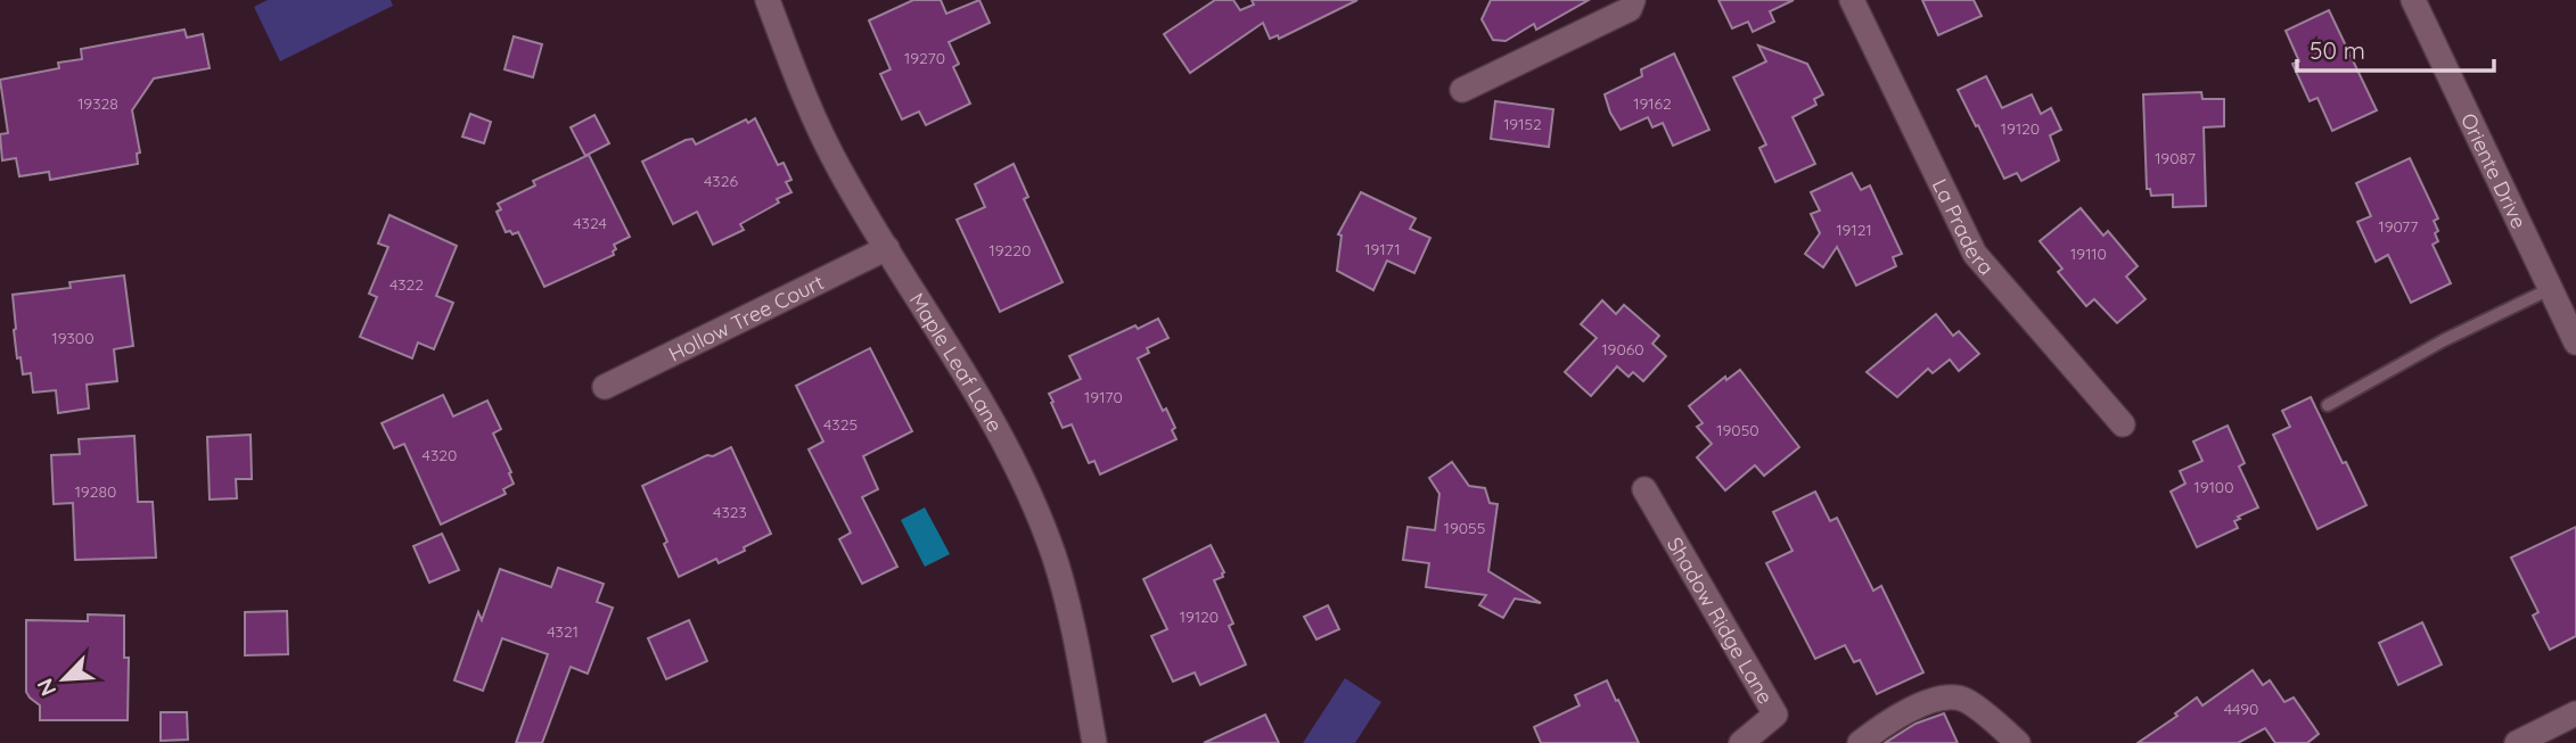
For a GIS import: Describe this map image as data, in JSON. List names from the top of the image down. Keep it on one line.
{"streets":{"street":["Oriente Drive","La Pradera","Hollow Tree Court","Maple Leaf Lane","Shadow Ridge Lane"]},"crossings":[["Hollow Tree Court","Maple Leaf Lane"]],"house_numbers":["19270","19328","19162","19152","19120","19087","4326","4324","19077","19121","19171","19220","19110","4322","19300","19060","19170","4325","19050","4320","19100","19280","4323","19055","19120","4321","4490"],"scale_bar":"50 m","north":"bottom left"}
